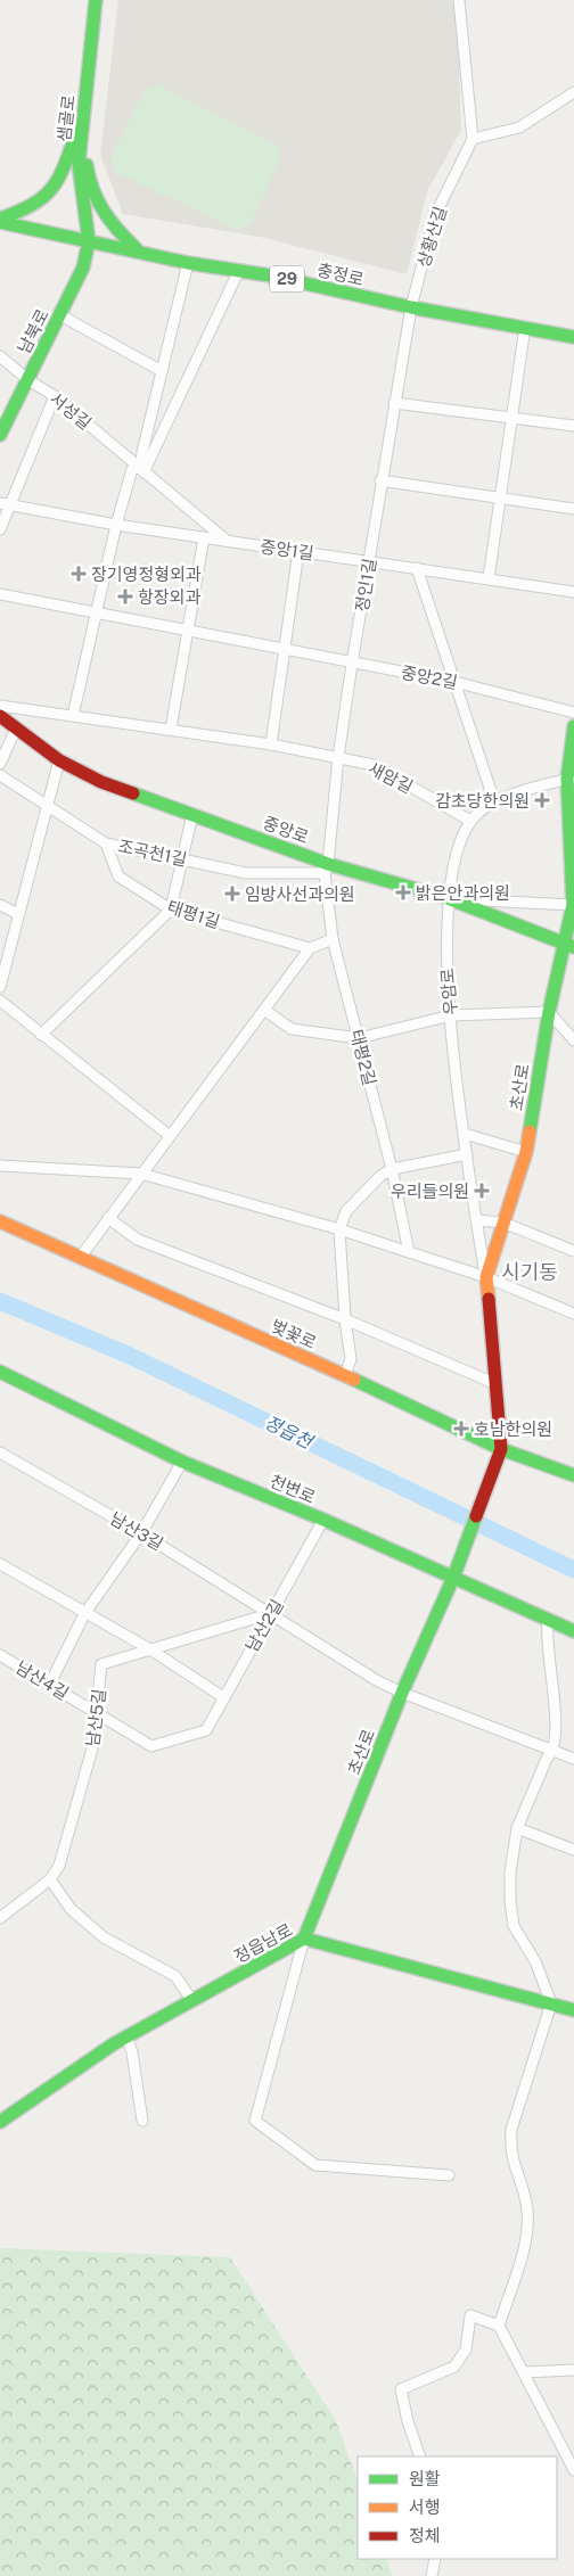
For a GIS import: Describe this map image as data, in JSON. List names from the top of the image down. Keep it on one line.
{"streets":{"street":["샘골로","상황산길","충정로","29","남북로","서성길","중앙1길","정인1길","중앙2길","새암길","중앙로","조곡천1길","태평1길","우암로","태평2길","초산로","벚꽃로","천변로","남산3길","남산2길","남산4길","남산5길","정읍남로"]},"crossings":[["샘골로","충정로"],["샘골로","남북로"],["상황산길","충정로"],["상황산길","정인1길"],["충정로","남북로"],["충정로","정인1길"],["남북로","서성길"],["서성길","중앙1길"],["중앙1길","정인1길"],["정인1길","중앙2길"],["정인1길","새암길"],["정인1길","중앙로"],["정인1길","조곡천1길"],["정인1길","태평2길"],["새암길","우암로"],["중앙로","조곡천1길"],["중앙로","우암로"],["중앙로","태평2길"],["중앙로","초산로"],["조곡천1길","태평1길"],["조곡천1길","태평2길"],["우암로","초산로"],["초산로","벚꽃로"],["초산로","천변로"],["초산로","남산3길"],["초산로","정읍남로"],["천변로","남산2길"],["남산3길","남산2길"],["남산3길","남산5길"],["남산2길","남산4길"],["남산2길","남산5길"],["남산4길","남산5길"]],"districts":["시기동"],"water":["정읍천"],"places":{"health":["장기영정형외과","항장외과","감초당한의원","밝은안과의원","임방사선과의원","우리들의원","호남한의원"]},"legend":["원활","서행","정체"]}
